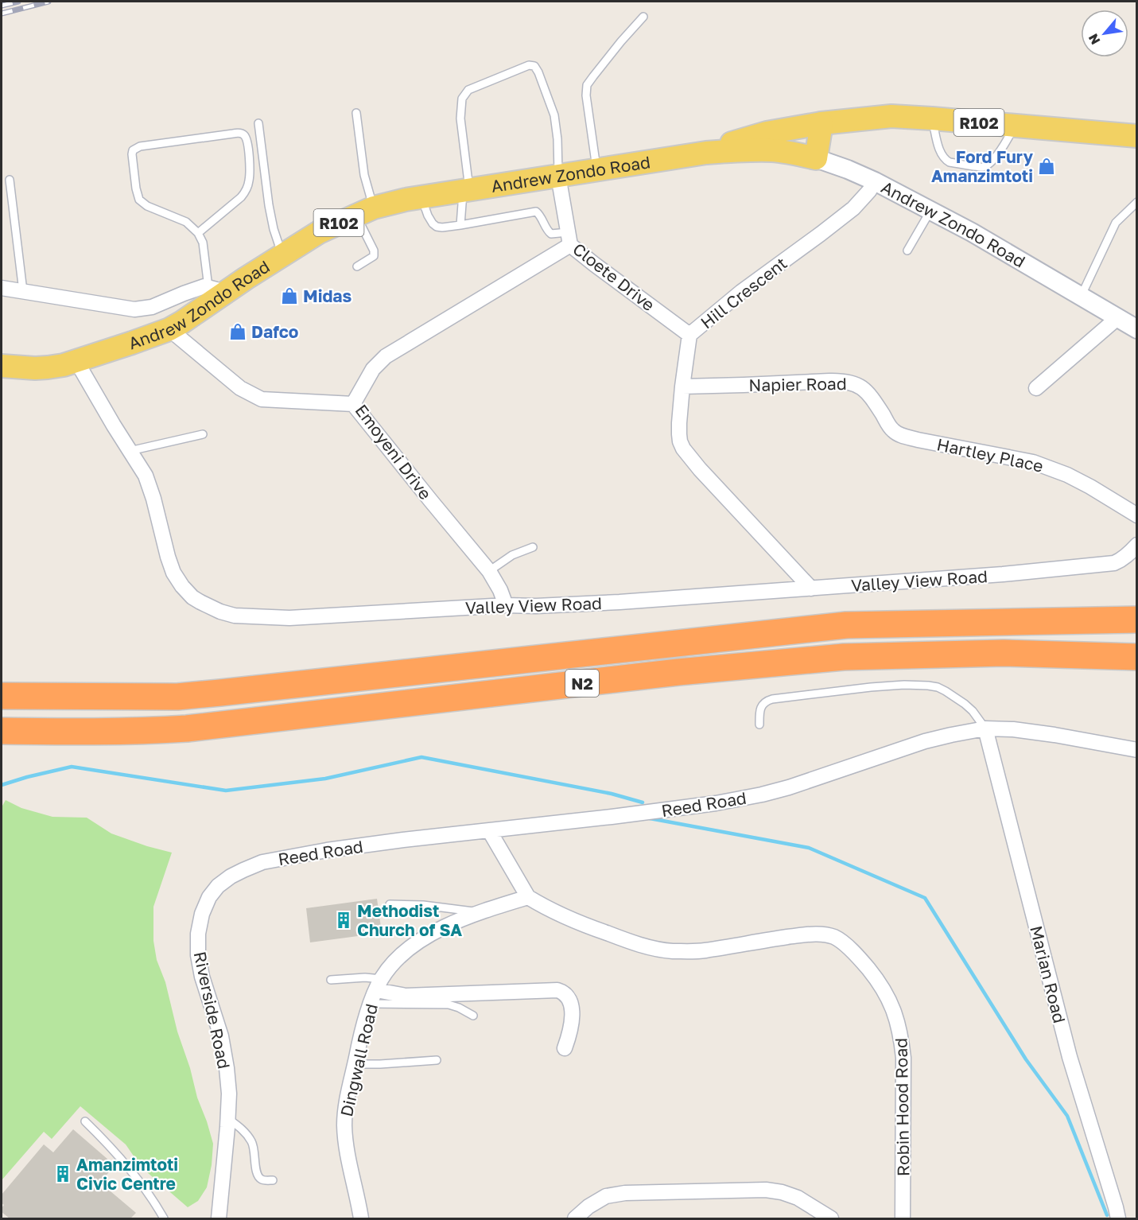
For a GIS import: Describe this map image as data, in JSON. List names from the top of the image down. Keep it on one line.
{"streets":{"highway":["N2"],"main road":["R102","Andrew Zondo Road"],"street":["Cloete Drive","Hill Crescent","Napier Road","Emoyeni Drive","Hartley Place","Valley View Road","Reed Road","Marian Road","Riverside Road","Dingwall Road","Robin Hood Road"]},"crossings":[["Andrew Zondo Road","Cloete Drive"],["Andrew Zondo Road","Hill Crescent"],["Andrew Zondo Road","Valley View Road"],["Cloete Drive","Hill Crescent"],["Cloete Drive","Emoyeni Drive"],["Hill Crescent","Napier Road"],["Hill Crescent","Valley View Road"],["Napier Road","Hartley Place"],["Emoyeni Drive","Valley View Road"],["Reed Road","Marian Road"],["Reed Road","Riverside Road"],["Dingwall Road","Robin Hood Road"]],"places":{"shop":["Ford Fury Amanzimtoti","Midas","Dafco"],"building":["Methodist Church of SA","Amanzimtoti Civic Centre"]},"north":"bottom left"}
